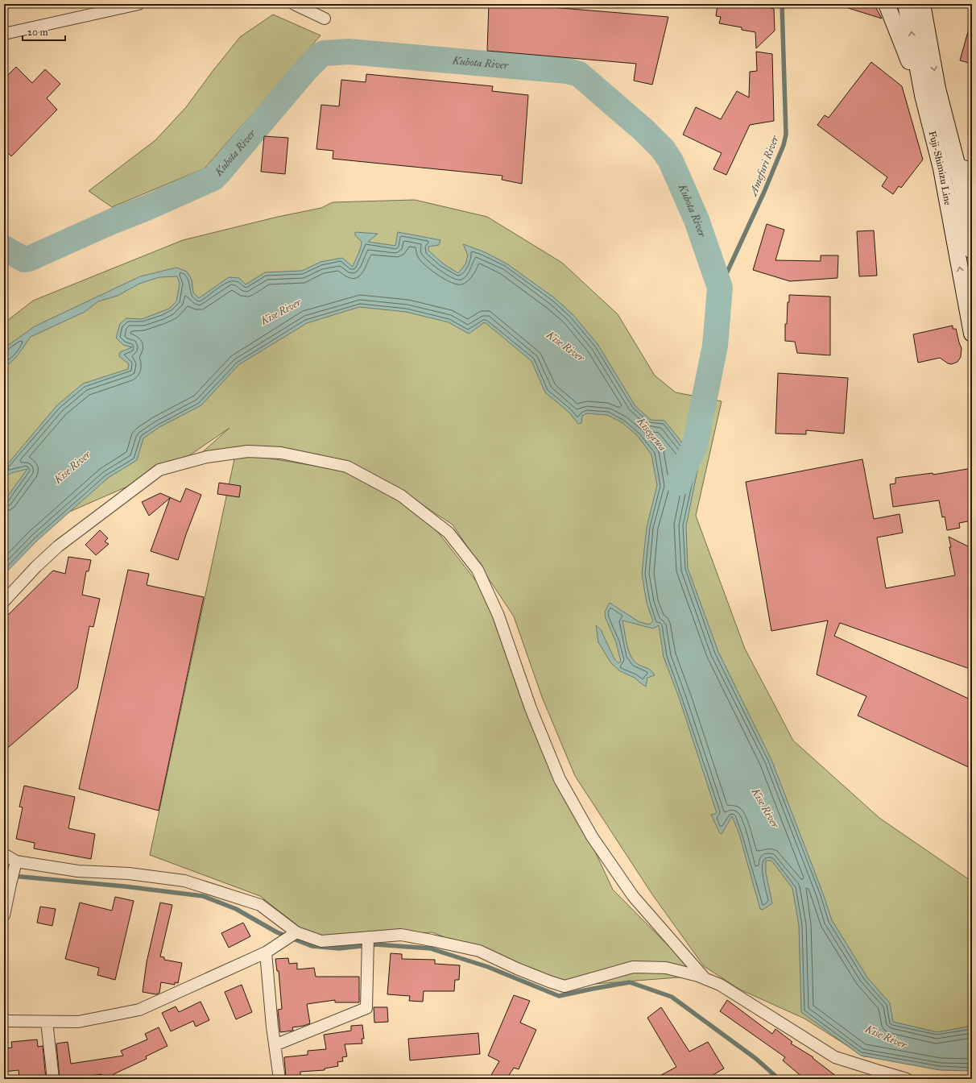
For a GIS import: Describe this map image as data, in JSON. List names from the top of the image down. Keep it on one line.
{"streets":{"main road":["Fuji-Shimizu Line"]},"water":["Kubota River","Amefuri River","Kise River","Kisegawa"],"scale_bar":"20 m"}
